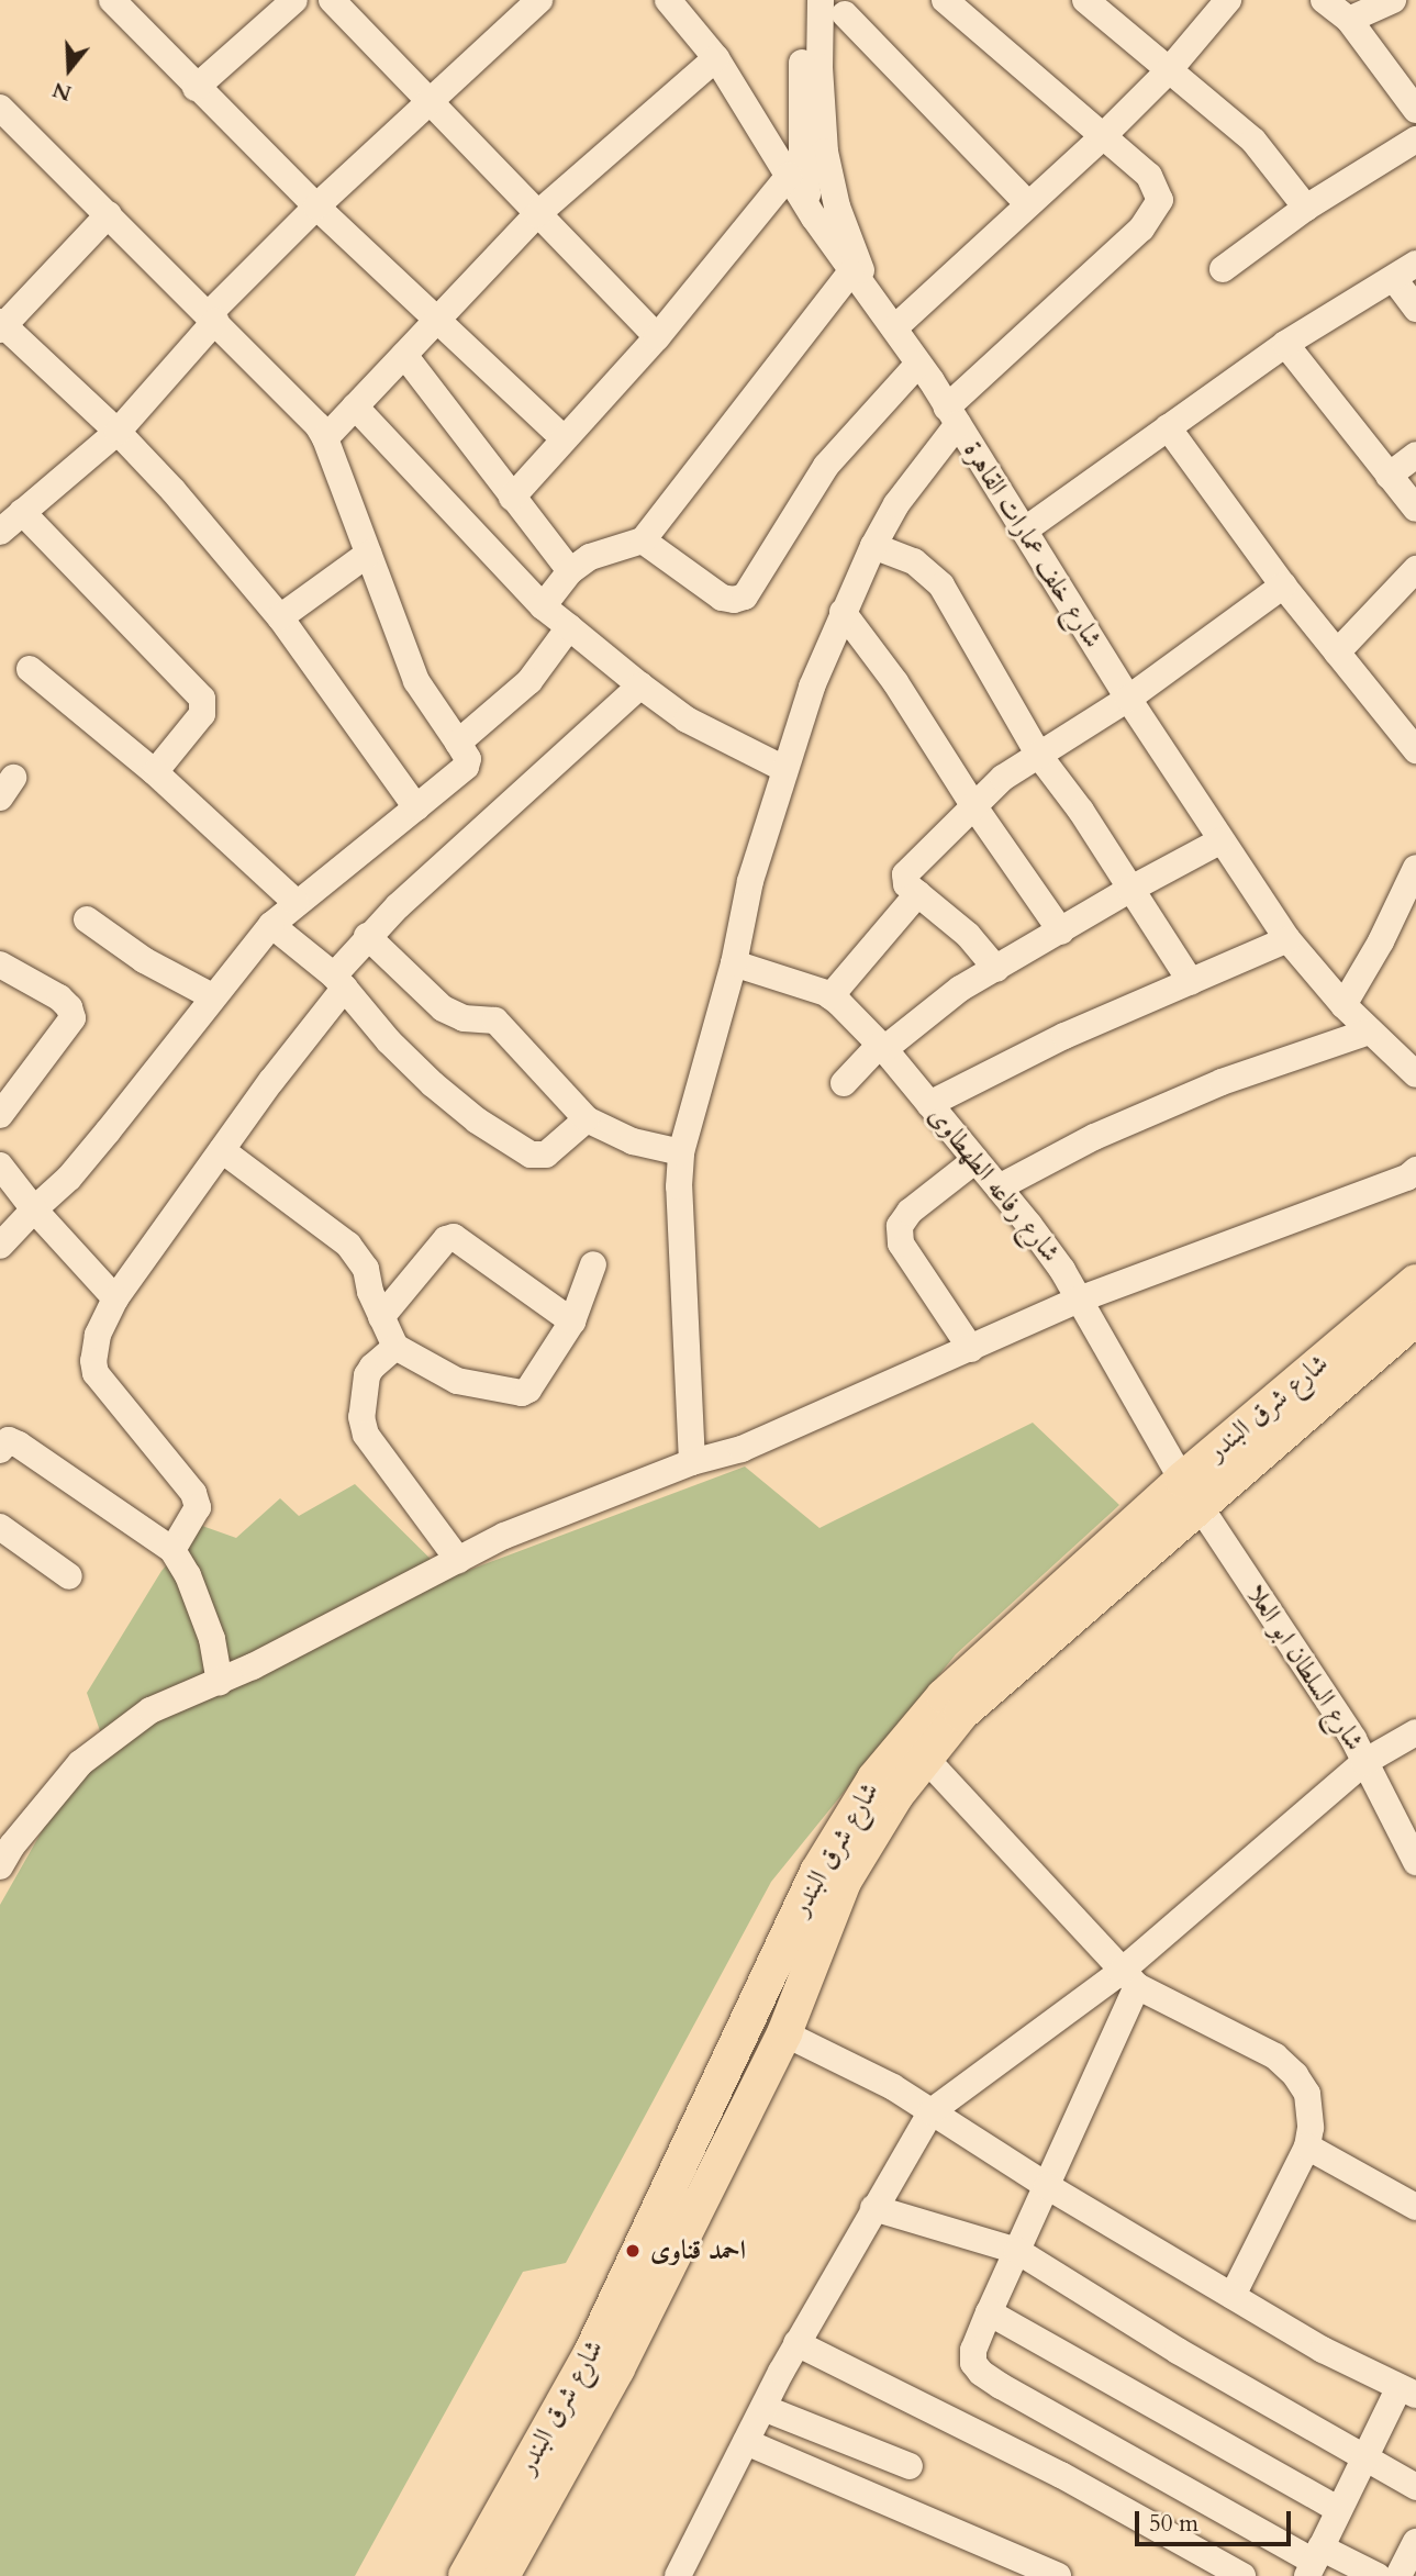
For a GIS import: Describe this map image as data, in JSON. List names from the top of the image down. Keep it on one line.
{"streets":{"main road":["شارع شرق البندر"],"street":["شارع خلف عمارات القاهرة","شارع رفاعه الطهطاوى","شارع السلطان ابو العلا"]},"crossings":[["شارع رفاعه الطهطاوى","شارع شرق البندر"],["شارع رفاعه الطهطاوى","شارع السلطان ابو العلا"],["شارع شرق البندر","شارع السلطان ابو العلا"]],"places":["احمد قناوى"],"scale_bar":"50 m","north":"bottom"}
